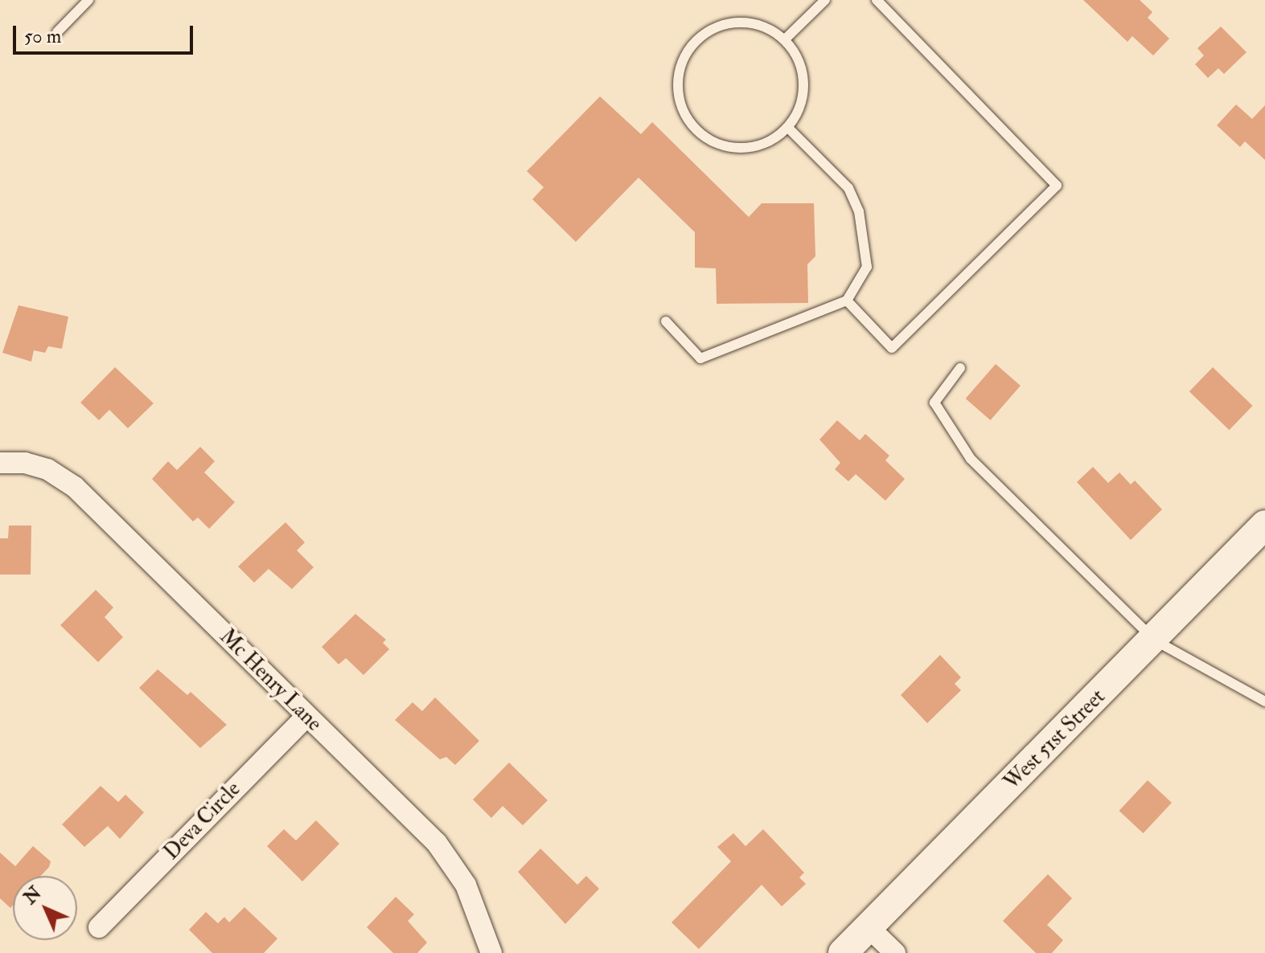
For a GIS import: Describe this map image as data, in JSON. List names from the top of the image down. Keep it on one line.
{"streets":{"street":["Mc Henry Lane","West 51st Street","Deva Circle"]},"crossings":[["Mc Henry Lane","Deva Circle"]],"scale_bar":"50 m","north":"top left"}
